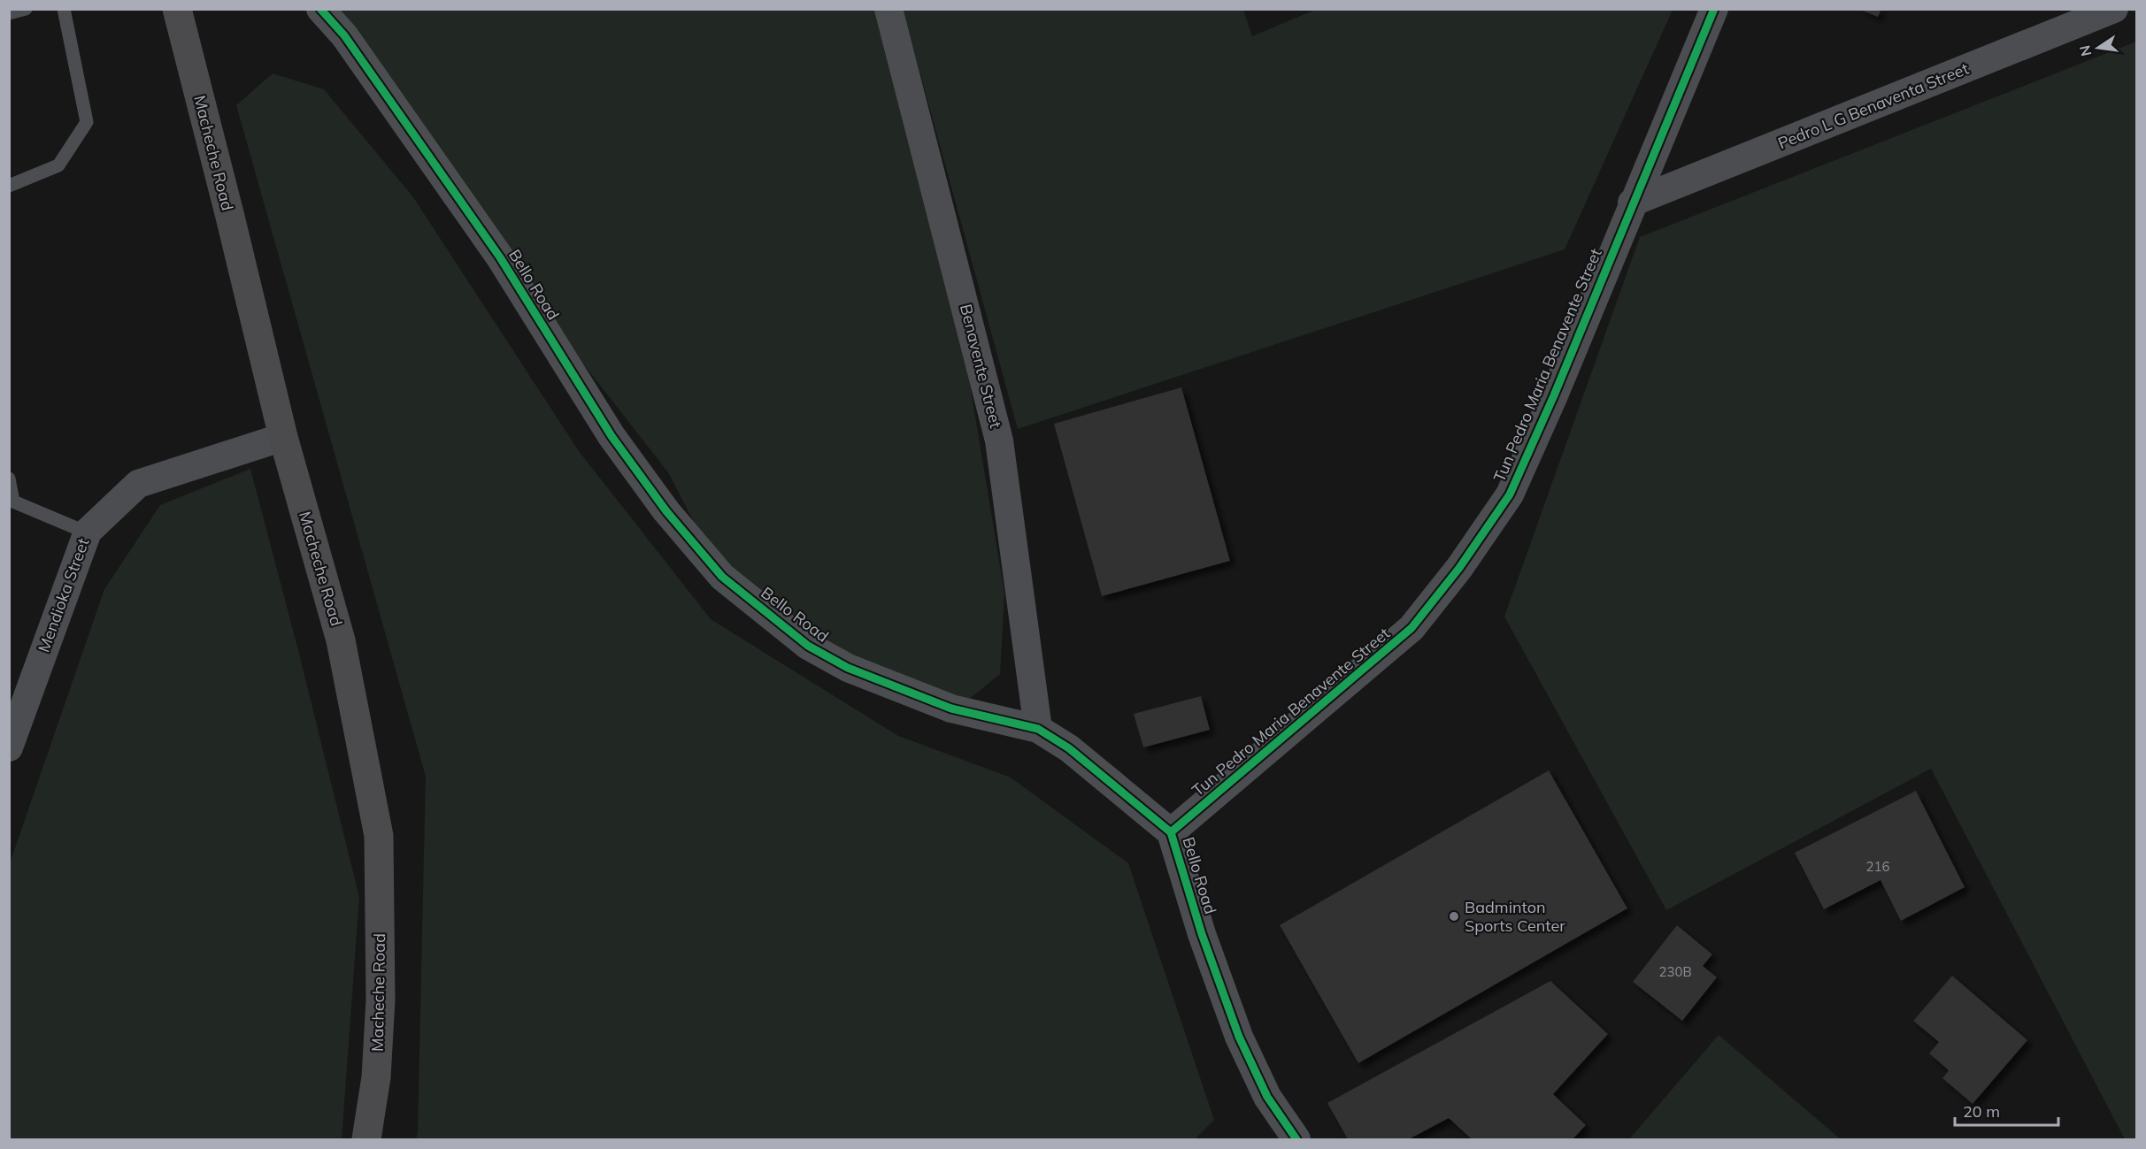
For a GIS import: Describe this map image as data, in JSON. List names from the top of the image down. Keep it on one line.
{"streets":{"main road":["Macheche Road"],"street":["Pedro L G Benaventa Street","Bello Road","Tun Pedro Maria Benavente Street","Benavente Street","Mendioka Street"]},"crossings":[["Pedro L G Benaventa Street","Tun Pedro Maria Benavente Street"],["Macheche Road","Mendioka Street"],["Bello Road","Tun Pedro Maria Benavente Street"],["Bello Road","Benavente Street"]],"places":["Badminton Sports Center"],"house_numbers":["216","230B"],"scale_bar":"20 m","north":"left"}
